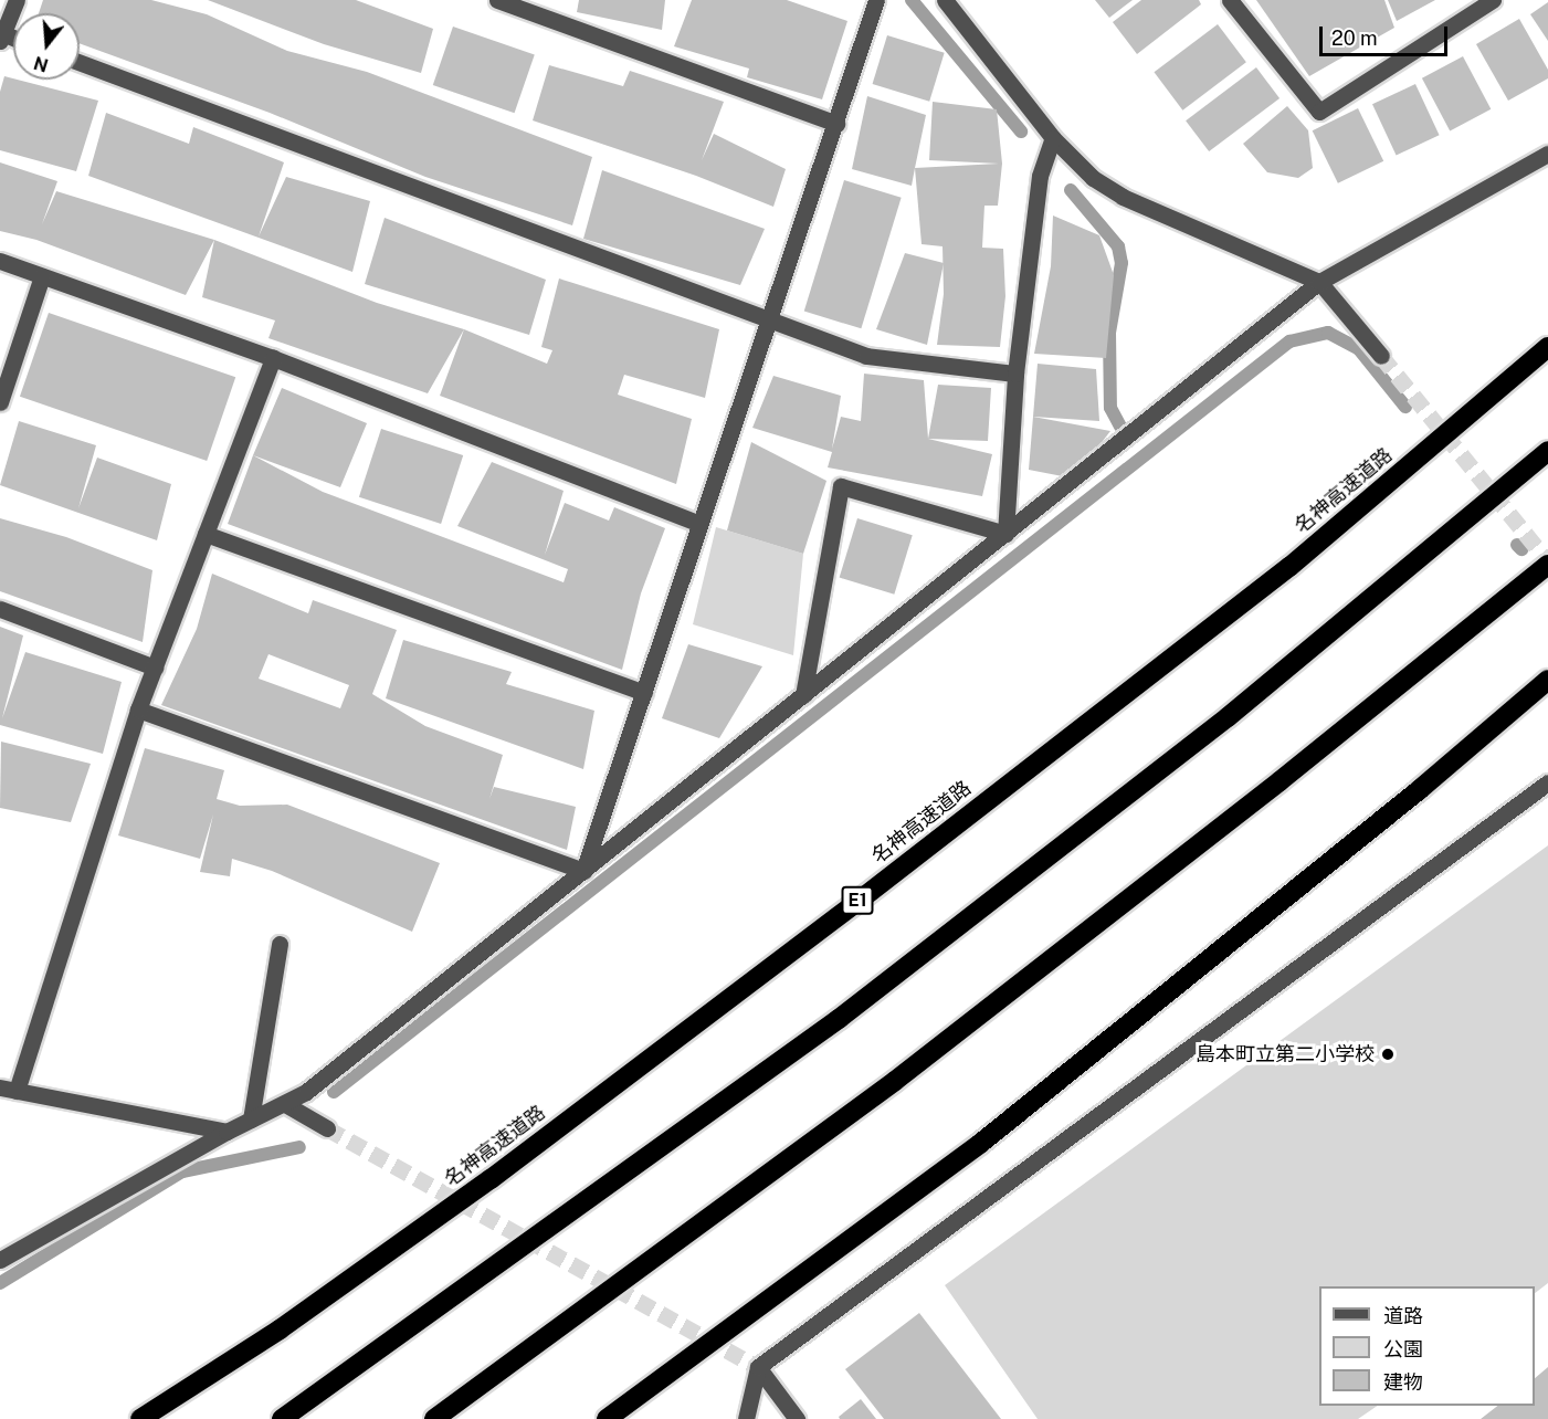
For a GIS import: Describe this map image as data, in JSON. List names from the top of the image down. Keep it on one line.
{"streets":{"highway":["名神高速道路","E1"]},"places":["島本町立第二小学校"],"legend":["道路","公園","建物"],"scale_bar":"20 m","north":"bottom"}
